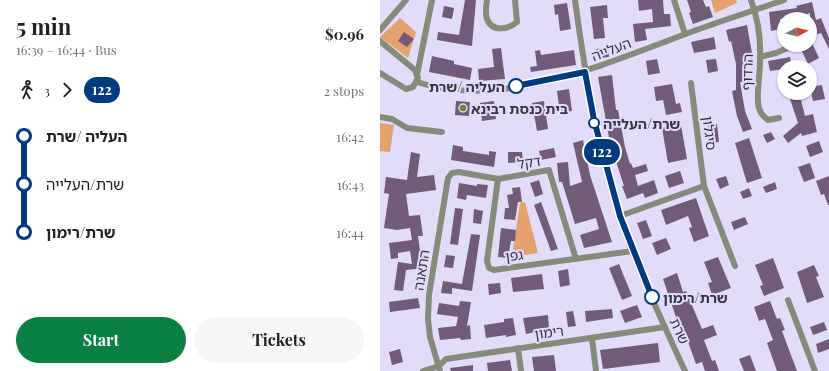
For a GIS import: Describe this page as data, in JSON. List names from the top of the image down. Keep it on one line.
{"streets":{"street":["העלייה","הרדוף","סיגלון","דקל","גפן","התאנה","שרת","רימון"]},"crossings":[["העלייה","הרדוף"],["העלייה","שרת"],["דקל","גפן"],["דקל","התאנה"],["גפן","שרת"],["התאנה","רימון"],["שרת","רימון"]],"places":["העליה /שרת","בית כנסת רבינא","שרת/העלייה","שרת/רימון"],"lines":["bus line 122"],"north":"right","page":{"heading":["5 min","16:39 – 16:44 · Bus","$0.96"],"on_map":"122","legs":["3","122","2 stops"],"list":[{"name":"העליה /שרת","value":"16:42"},{"name":"שרת/העלייה","value":"16:43"},{"name":"שרת/רימון","value":"16:44"}],"buttons":["Start","Tickets"]}}
